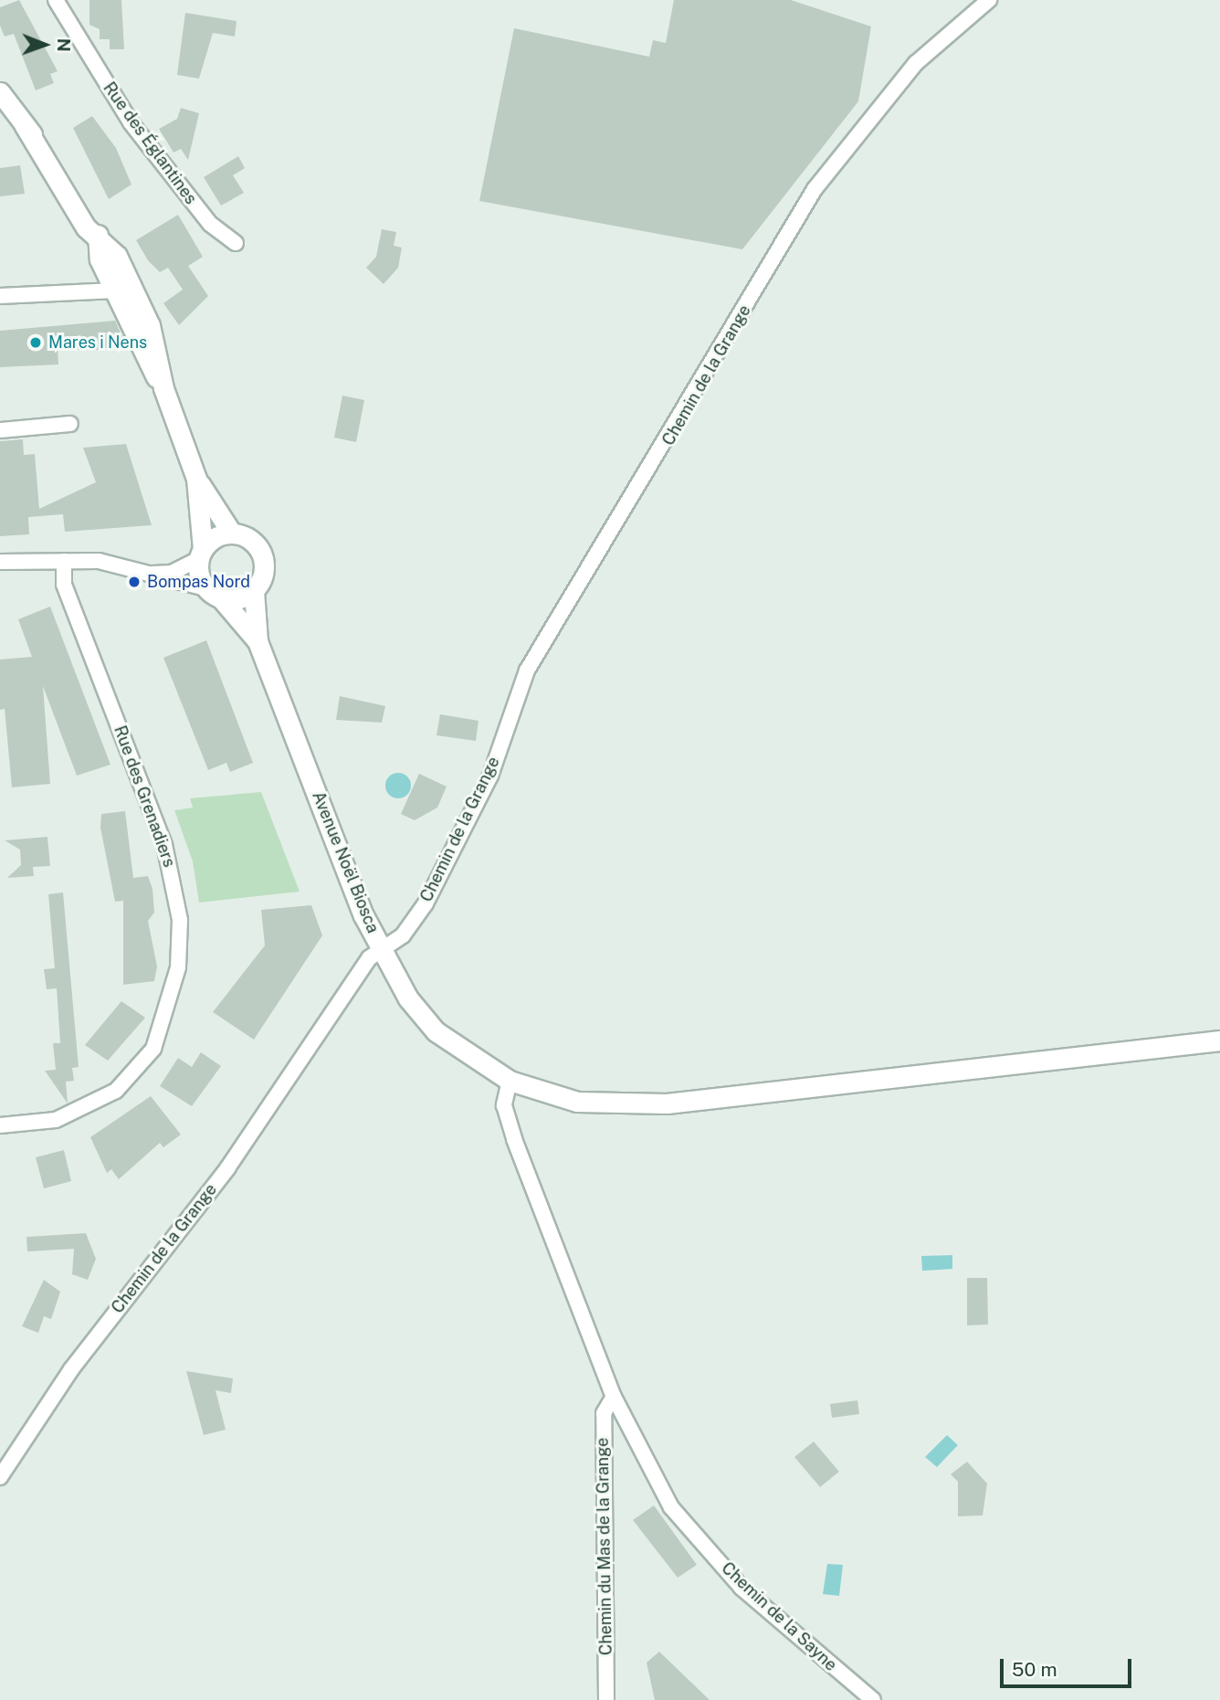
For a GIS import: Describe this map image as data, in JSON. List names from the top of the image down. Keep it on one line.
{"streets":{"main road":["Avenue Noël Biosca"],"street":["Rue des Églantines","Chemin de la Grange","Rue des Grenadiers","Chemin du Mas de la Grange","Chemin de la Sayne"]},"crossings":[["Chemin de la Grange","Avenue Noël Biosca"],["Avenue Noël Biosca","Chemin de la Sayne"],["Chemin du Mas de la Grange","Chemin de la Sayne"]],"places":["Mares i Nens","Bompas Nord"],"scale_bar":"50 m","north":"right"}
